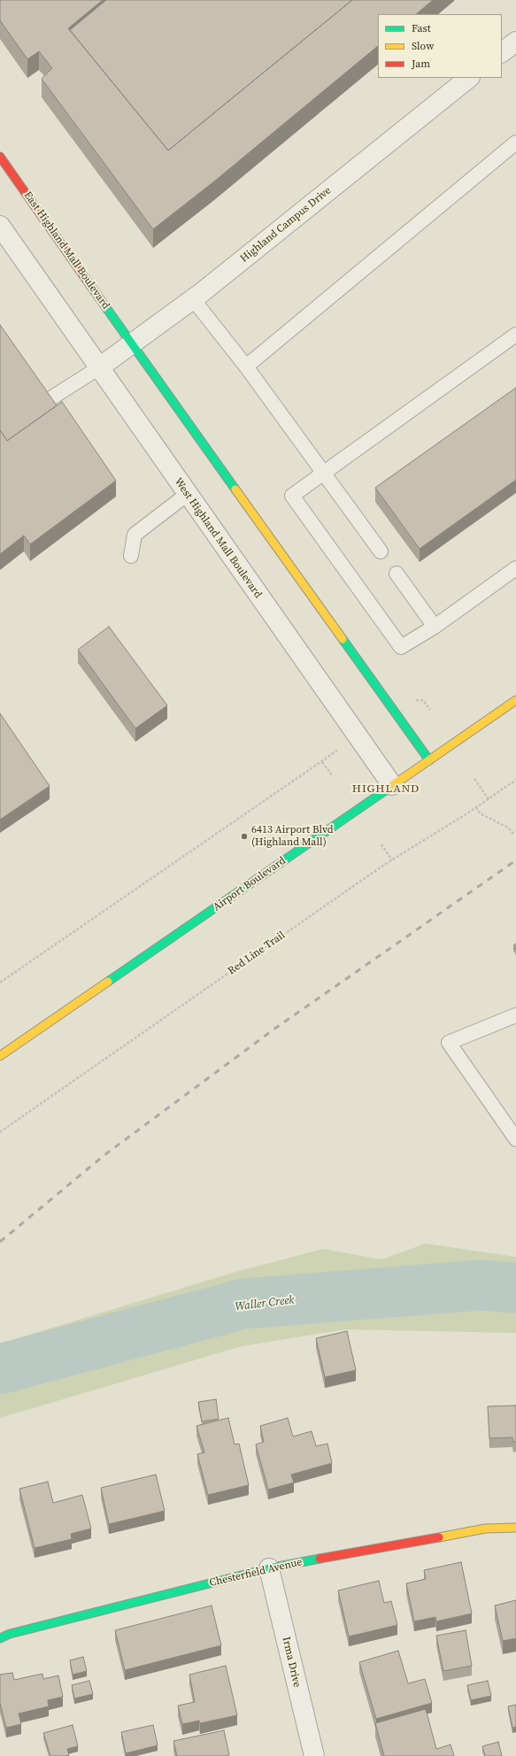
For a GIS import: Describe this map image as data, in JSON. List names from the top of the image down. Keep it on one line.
{"streets":{"street":["Highland Campus Drive","East Highland Mall Boulevard","West Highland Mall Boulevard","Airport Boulevard","Chesterfield Avenue","Irma Drive"],"path":["Red Line Trail"]},"crossings":[["Highland Campus Drive","East Highland Mall Boulevard"],["Highland Campus Drive","West Highland Mall Boulevard"],["West Highland Mall Boulevard","Airport Boulevard"],["Chesterfield Avenue","Irma Drive"]],"districts":["HIGHLAND"],"water":["Waller Creek"],"places":["6413 Airport Blvd (Highland Mall)"],"legend":["Fast","Slow","Jam"]}
